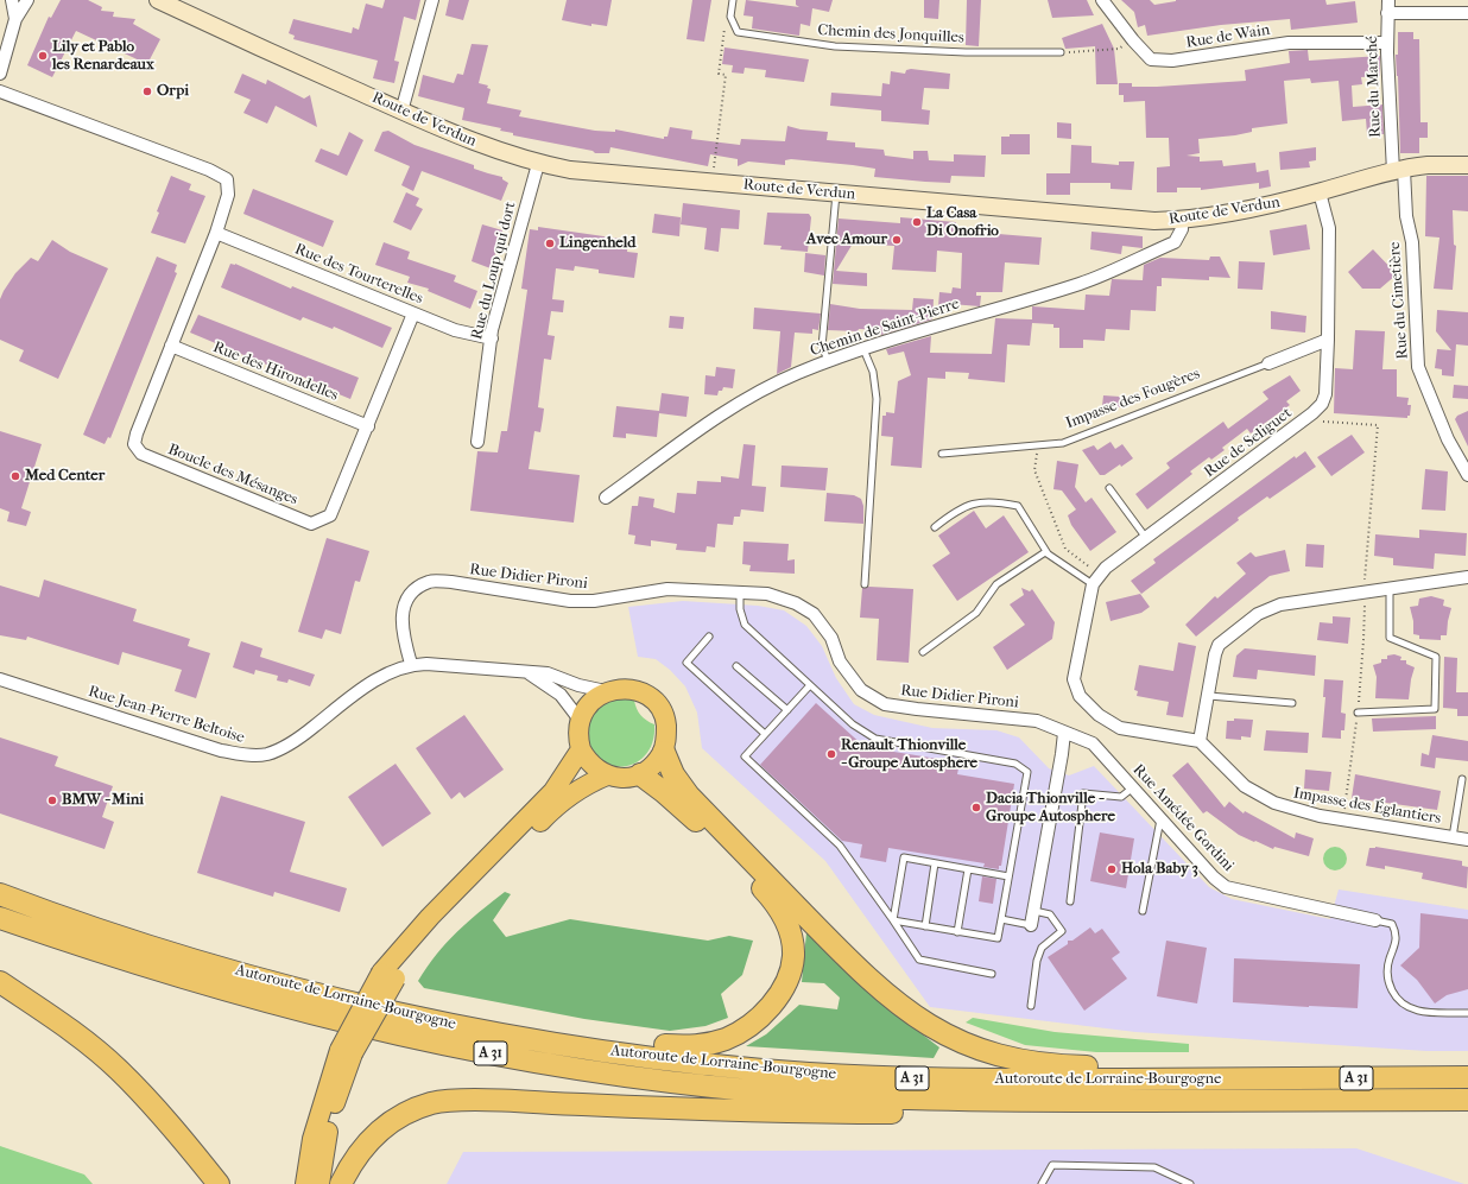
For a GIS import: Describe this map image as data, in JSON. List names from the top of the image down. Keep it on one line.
{"streets":{"highway":["Autoroute de Lorraine-Bourgogne","A 31"],"main road":["Route de Verdun"],"street":["Rue de Wain","Rue du Marché","Rue du Loup qui dort","Rue des Tourterelles","Rue du Cimetière","Chemin de Saint-Pierre","Rue des Hirondelles","Impasse des Fougères","Rue de Seliguet","Boucle des Mésanges","Rue Didier Pironi","Rue Jean-Pierre Beltoise","Impasse des Églantiers","Rue Amédée Gordini"],"lane":["Chemin des Jonquilles"]},"crossings":[["Rue de Wain","Rue du Marché"],["Rue du Marché","Route de Verdun"],["Rue du Marché","Rue du Cimetière"],["Route de Verdun","Rue du Loup qui dort"],["Route de Verdun","Rue du Cimetière"],["Route de Verdun","Chemin de Saint-Pierre"],["Route de Verdun","Rue de Seliguet"],["Rue du Loup qui dort","Rue des Tourterelles"],["Rue des Tourterelles","Boucle des Mésanges"],["Rue des Hirondelles","Boucle des Mésanges"],["Impasse des Fougères","Rue de Seliguet"],["Rue Didier Pironi","Rue Jean-Pierre Beltoise"],["Rue Didier Pironi","Rue Amédée Gordini"]],"places":["Lily et Pablo les Renardeaux","Orpi","La Casa Di Onofrio","Avec Amour","Lingenheld","Med Center","Renault Thionville - Groupe Autosphere","BMW - Mini","Dacia Thionville - Groupe Autosphere","Hola Baby 3"]}
